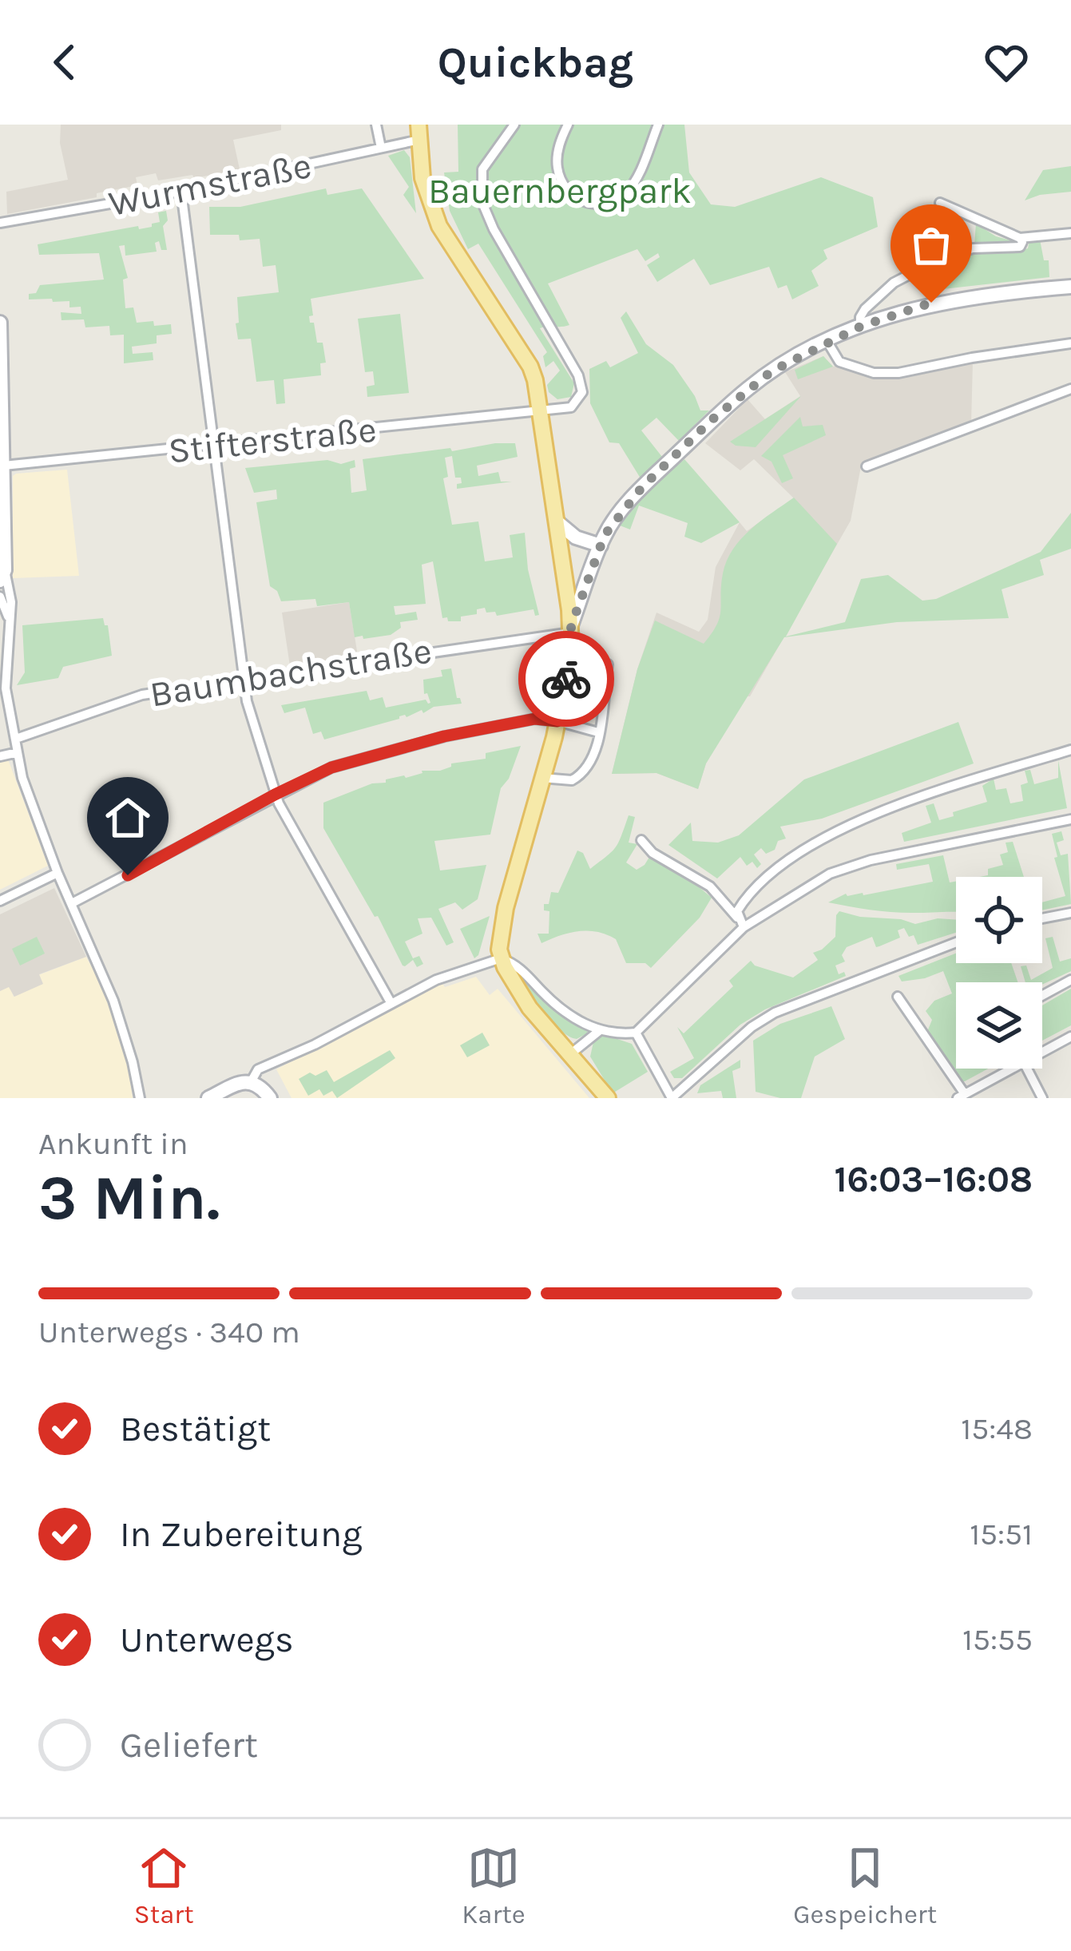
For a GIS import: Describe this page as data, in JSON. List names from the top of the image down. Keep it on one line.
{"streets":{"street":["Wurmstraße","Stifterstraße","Baumbachstraße"]},"parks":["Bauernbergpark"],"page":{"header":"Quickbag","heading":["3 Min.","Ankunft in","16:03–16:08"],"bar":"Unterwegs · 340 m","list":[["Bestätigt","15:48"],["In Zubereitung","15:51"],["Unterwegs","15:55"],"Geliefert"],"tabs":["Start","Karte","Gespeichert"]}}
